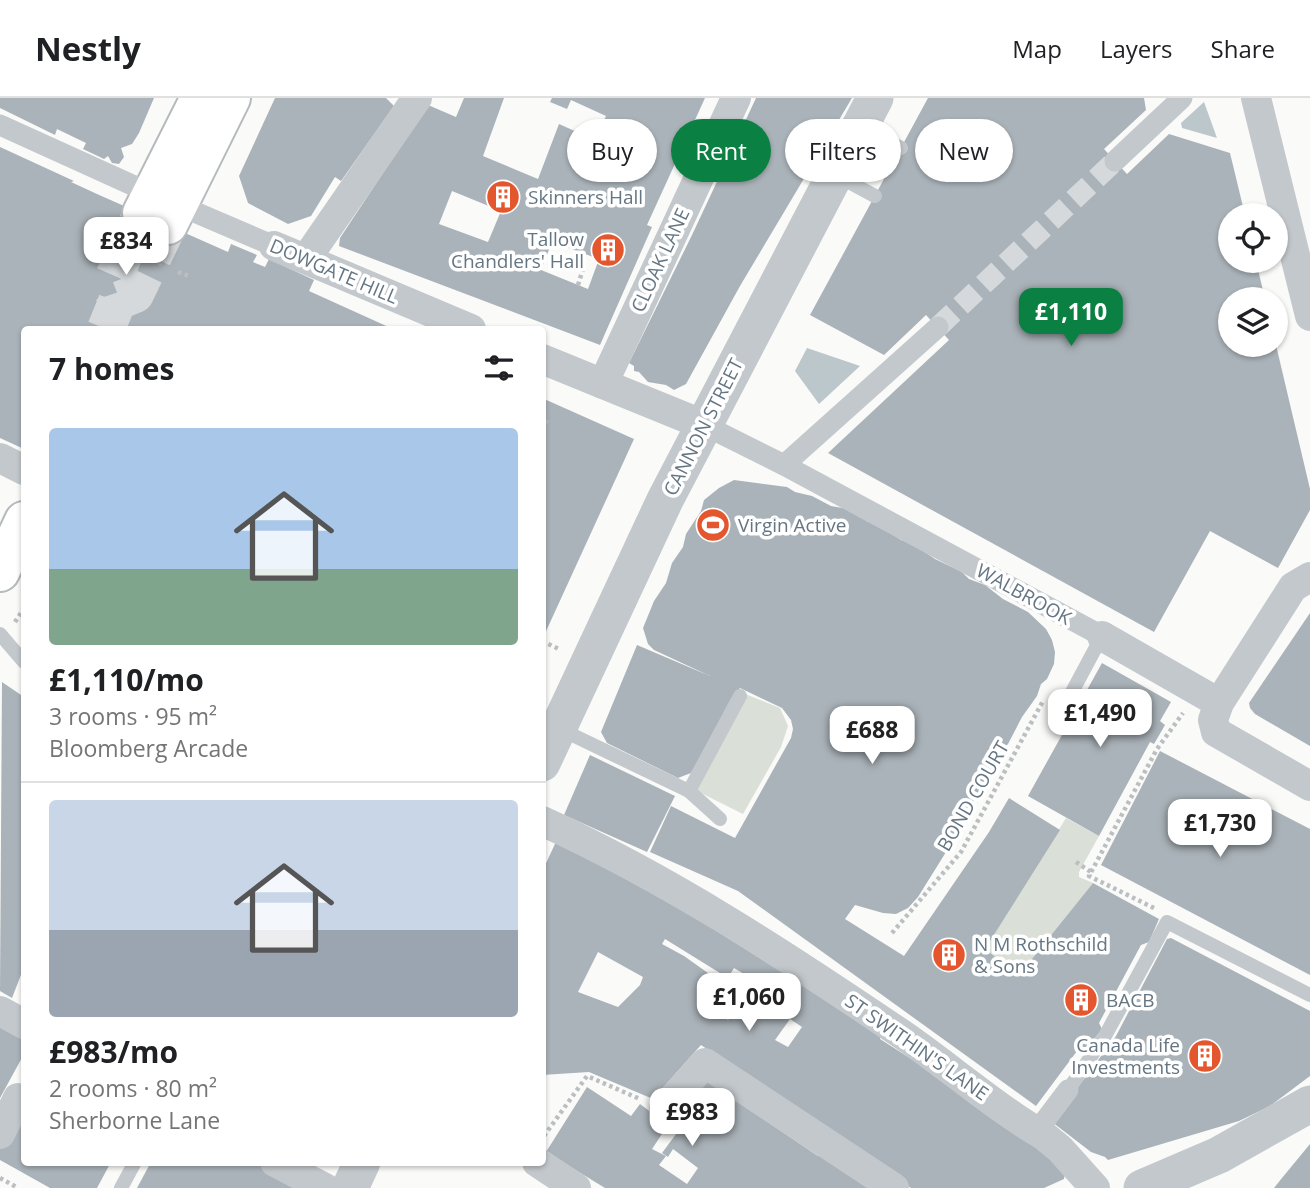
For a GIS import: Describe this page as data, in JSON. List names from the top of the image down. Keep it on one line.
{"streets":{"street":["CLOAK LANE","DOWGATE HILL","CANNON STREET","WALBROOK","ST SWITHIN'S LANE"],"path":["BOND COURT"]},"crossings":[["CANNON STREET","WALBROOK"]],"places":{"building":["Skinners Hall","Tallow Chandlers' Hall","N M Rothschild & Sons","BACB","Canada Life Investments"],"sports":["Virgin Active"]},"page":{"header":"Nestly","nav":["Map","Layers","Share"],"chip":["Buy","Rent","Filters","New"],"price":["£834","£1,110","£1,490","£688","£1,730","£1,060","£983"],"heading":"7 homes","list":[{"name":"£1,110/mo","note":"3 rooms · 95 m² · Bloomberg Arcade"},{"name":"£983/mo","note":"2 rooms · 80 m² · Sherborne Lane"}]}}
